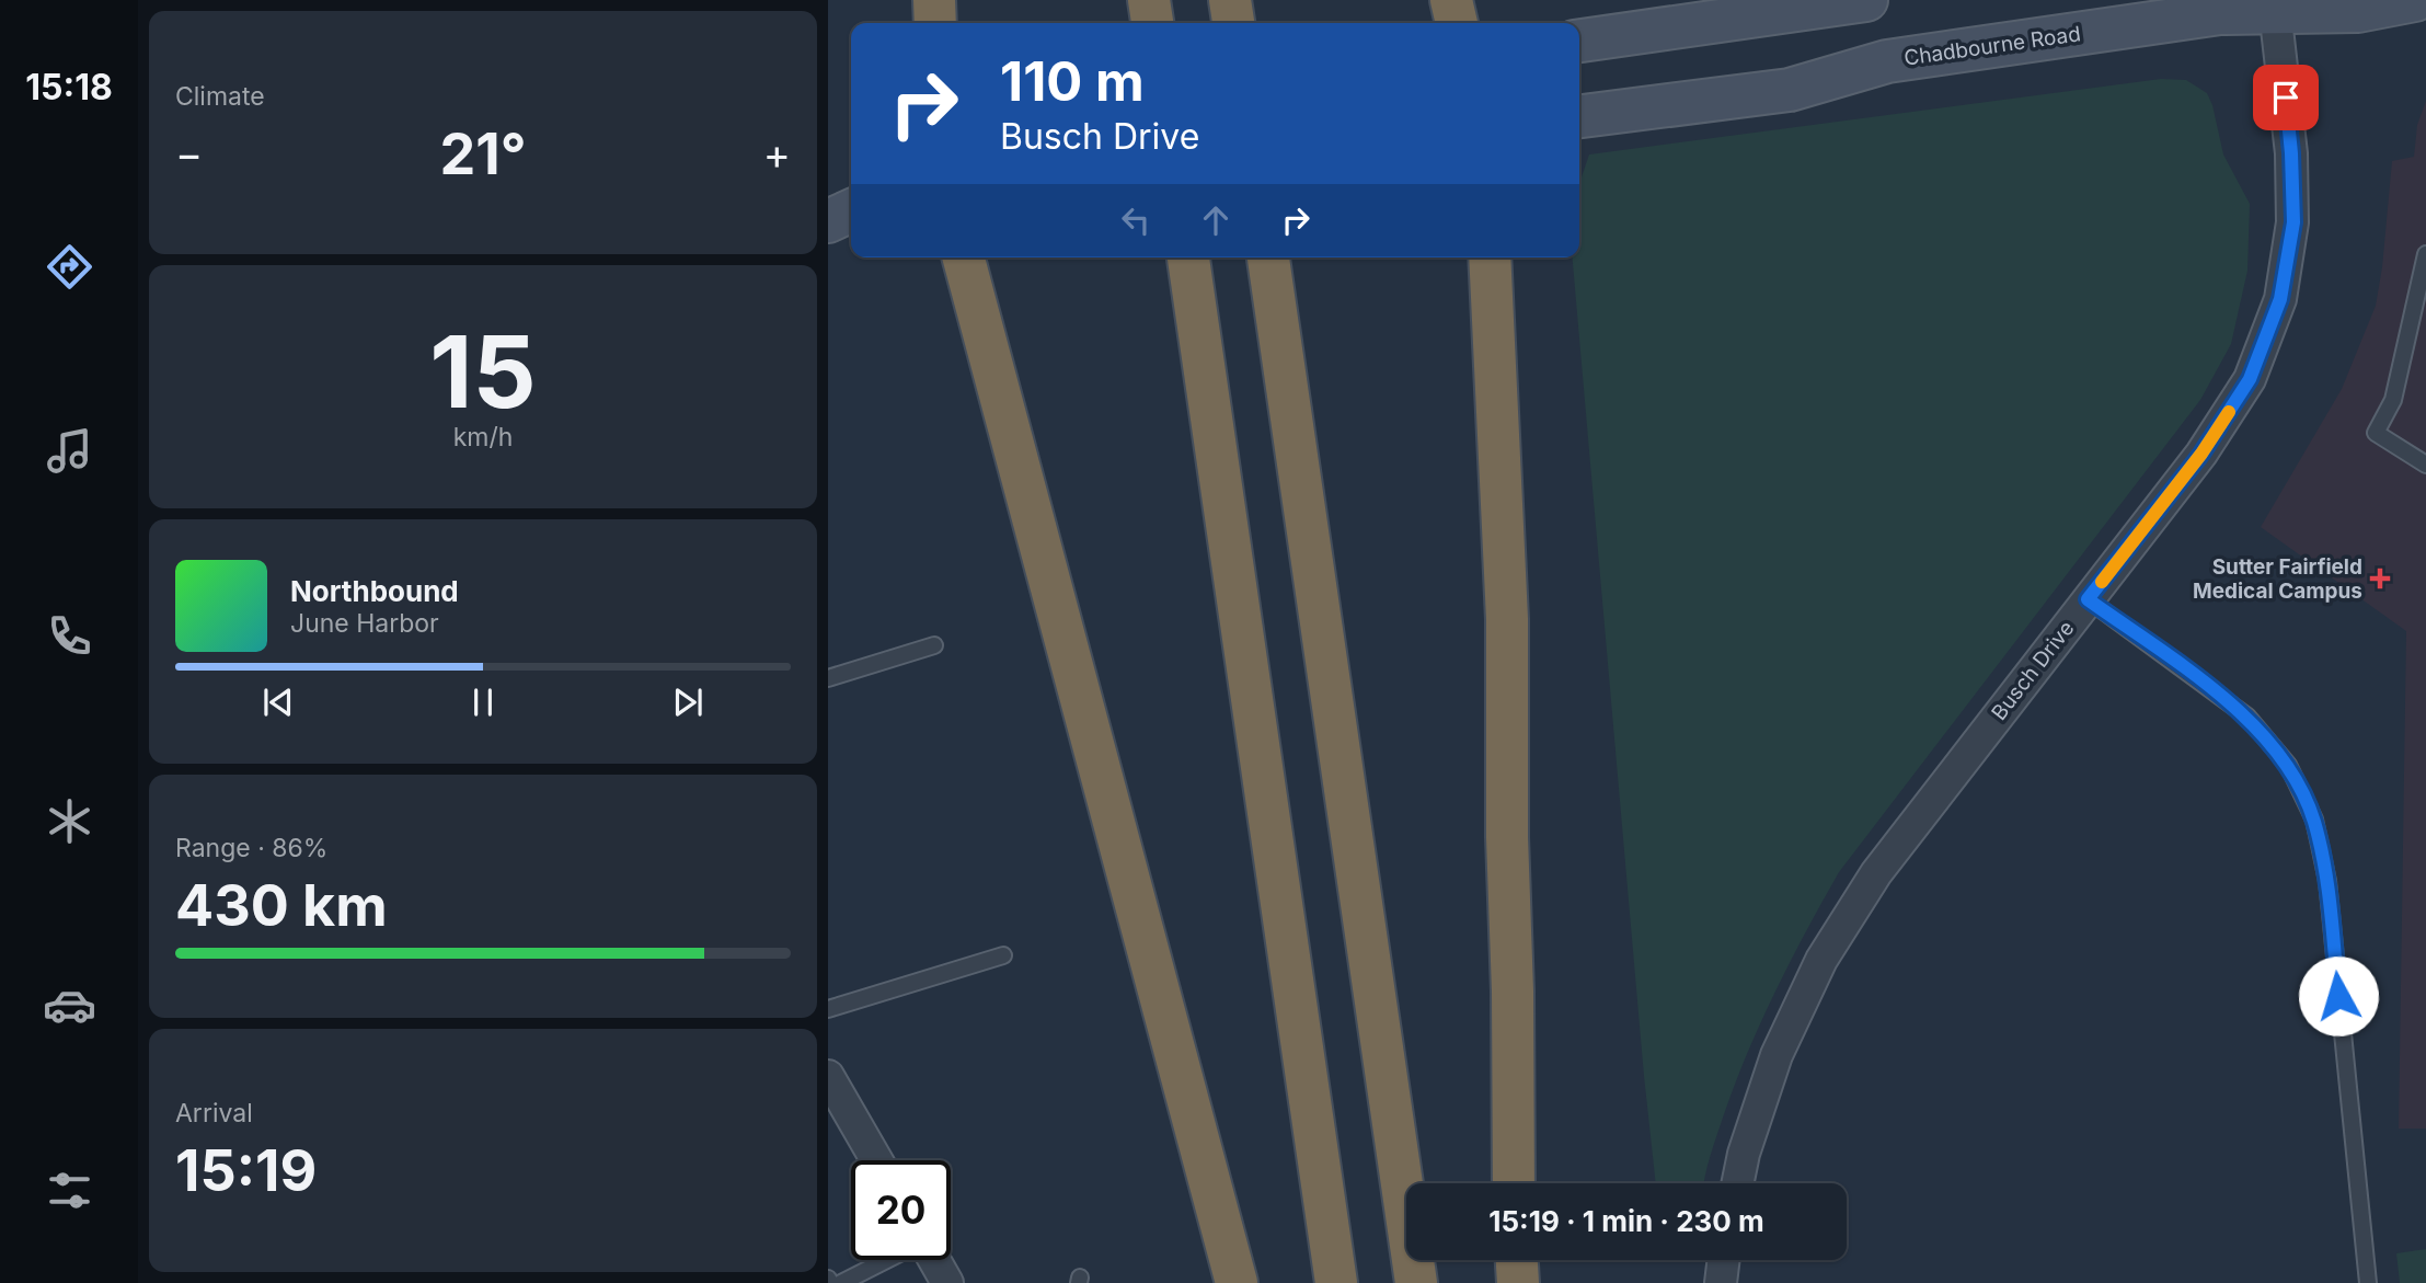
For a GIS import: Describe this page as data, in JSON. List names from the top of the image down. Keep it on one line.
{"streets":{"main road":["Chadbourne Road"],"street":["Busch Drive"]},"crossings":[["Chadbourne Road","Busch Drive"]],"places":{"health":["Sutter Fairfield Medical Campus"]},"page":{"tabs":"15:18","tile":["Climate",["15","km/h"],["Range · 86%","430 km"],["Arrival","15:19"]],"turn":["110 m","Busch Drive"],"heat":["−","21°","+"],"song":["Northbound","June Harbor"],"limit":"20","trip":"15:19 · 1 min · 230 m"}}
